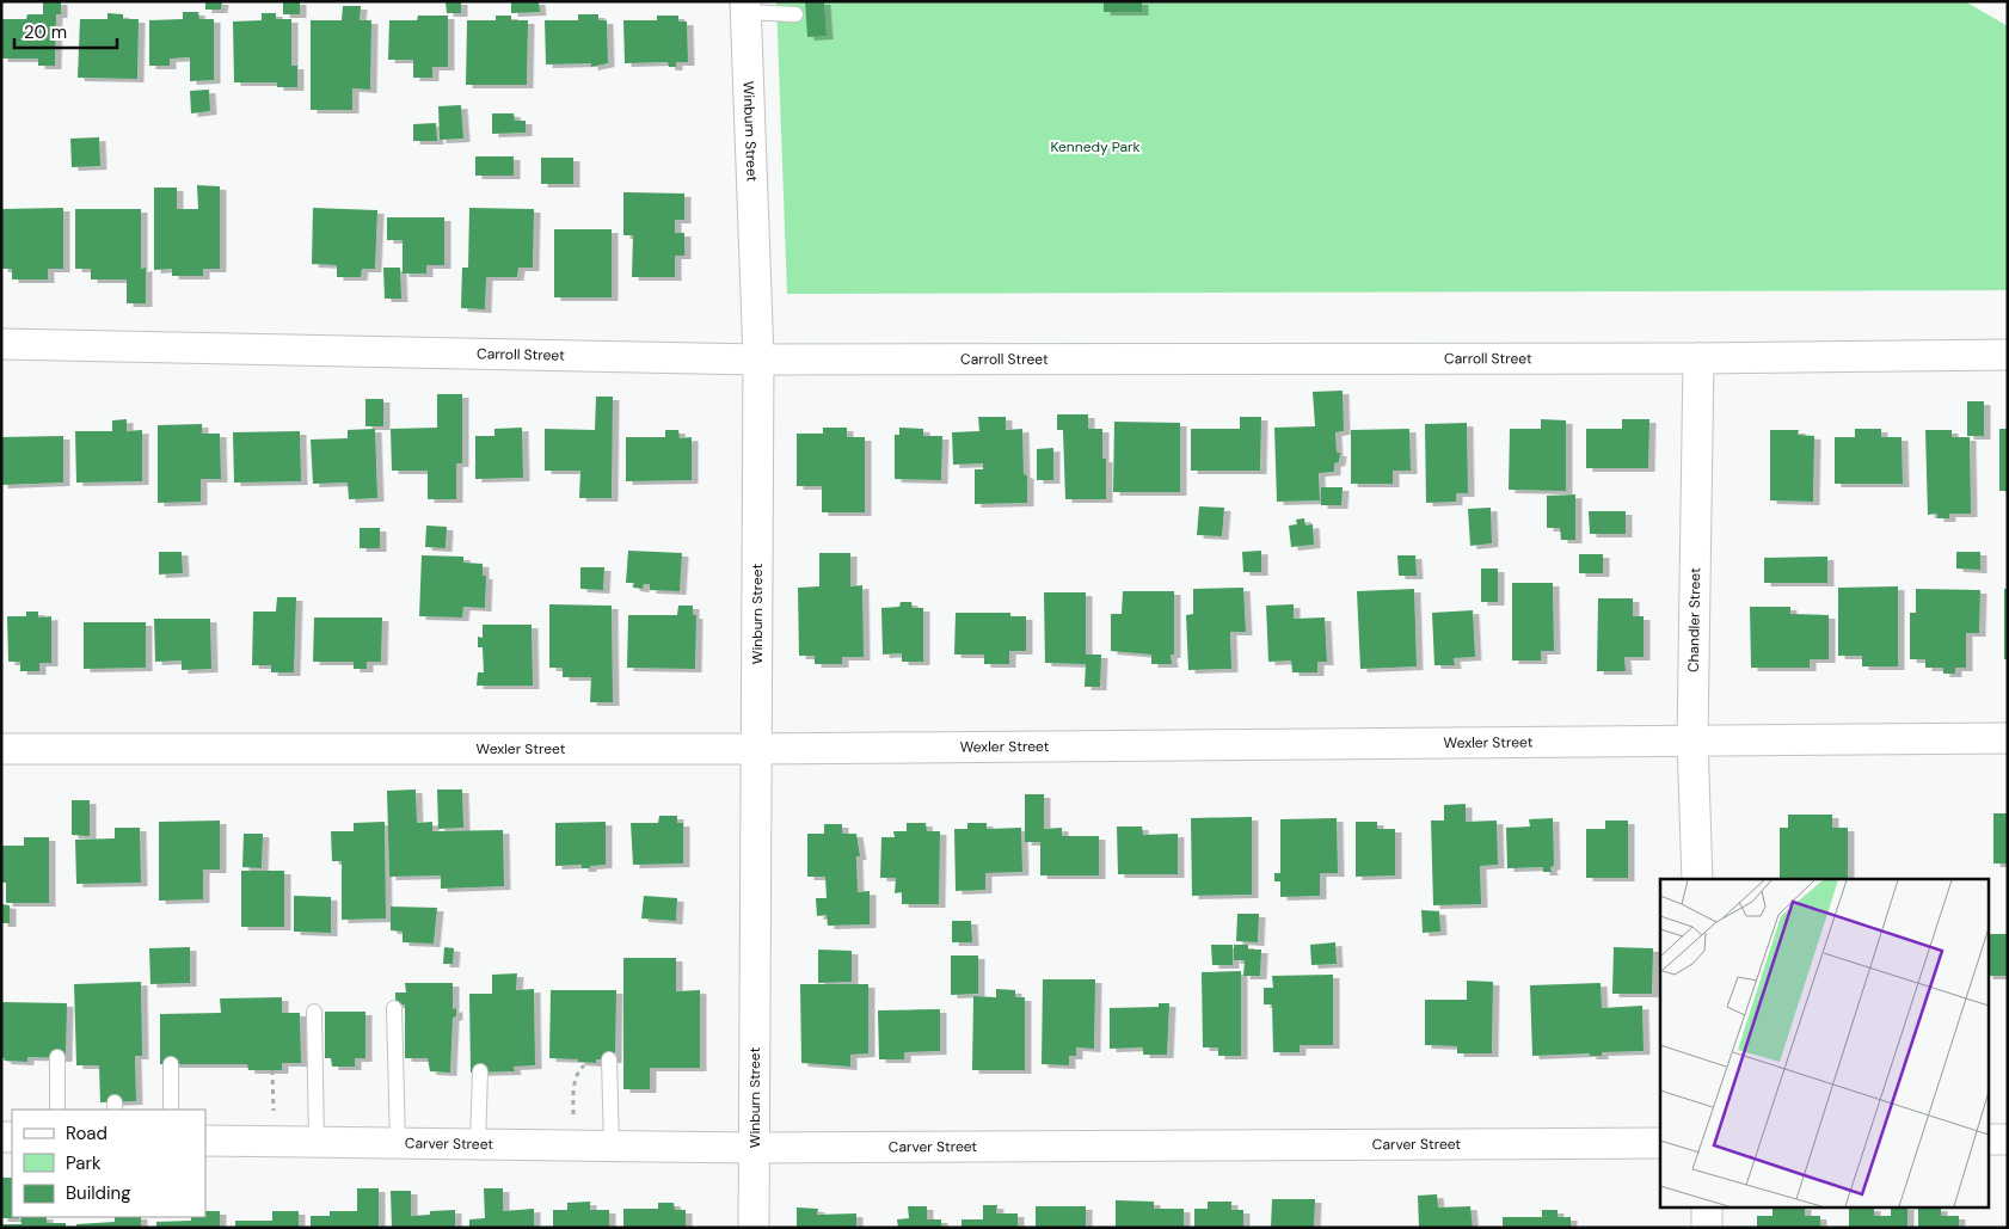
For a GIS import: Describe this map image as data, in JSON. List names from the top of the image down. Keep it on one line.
{"streets":{"street":["Winburn Street","Carroll Street","Chandler Street","Wexler Street","Carver Street"]},"crossings":[["Winburn Street","Carroll Street"],["Winburn Street","Wexler Street"],["Winburn Street","Carver Street"],["Carroll Street","Chandler Street"],["Chandler Street","Wexler Street"]],"parks":["Kennedy Park"],"legend":["Road","Park","Building"],"scale_bar":"20 m"}
